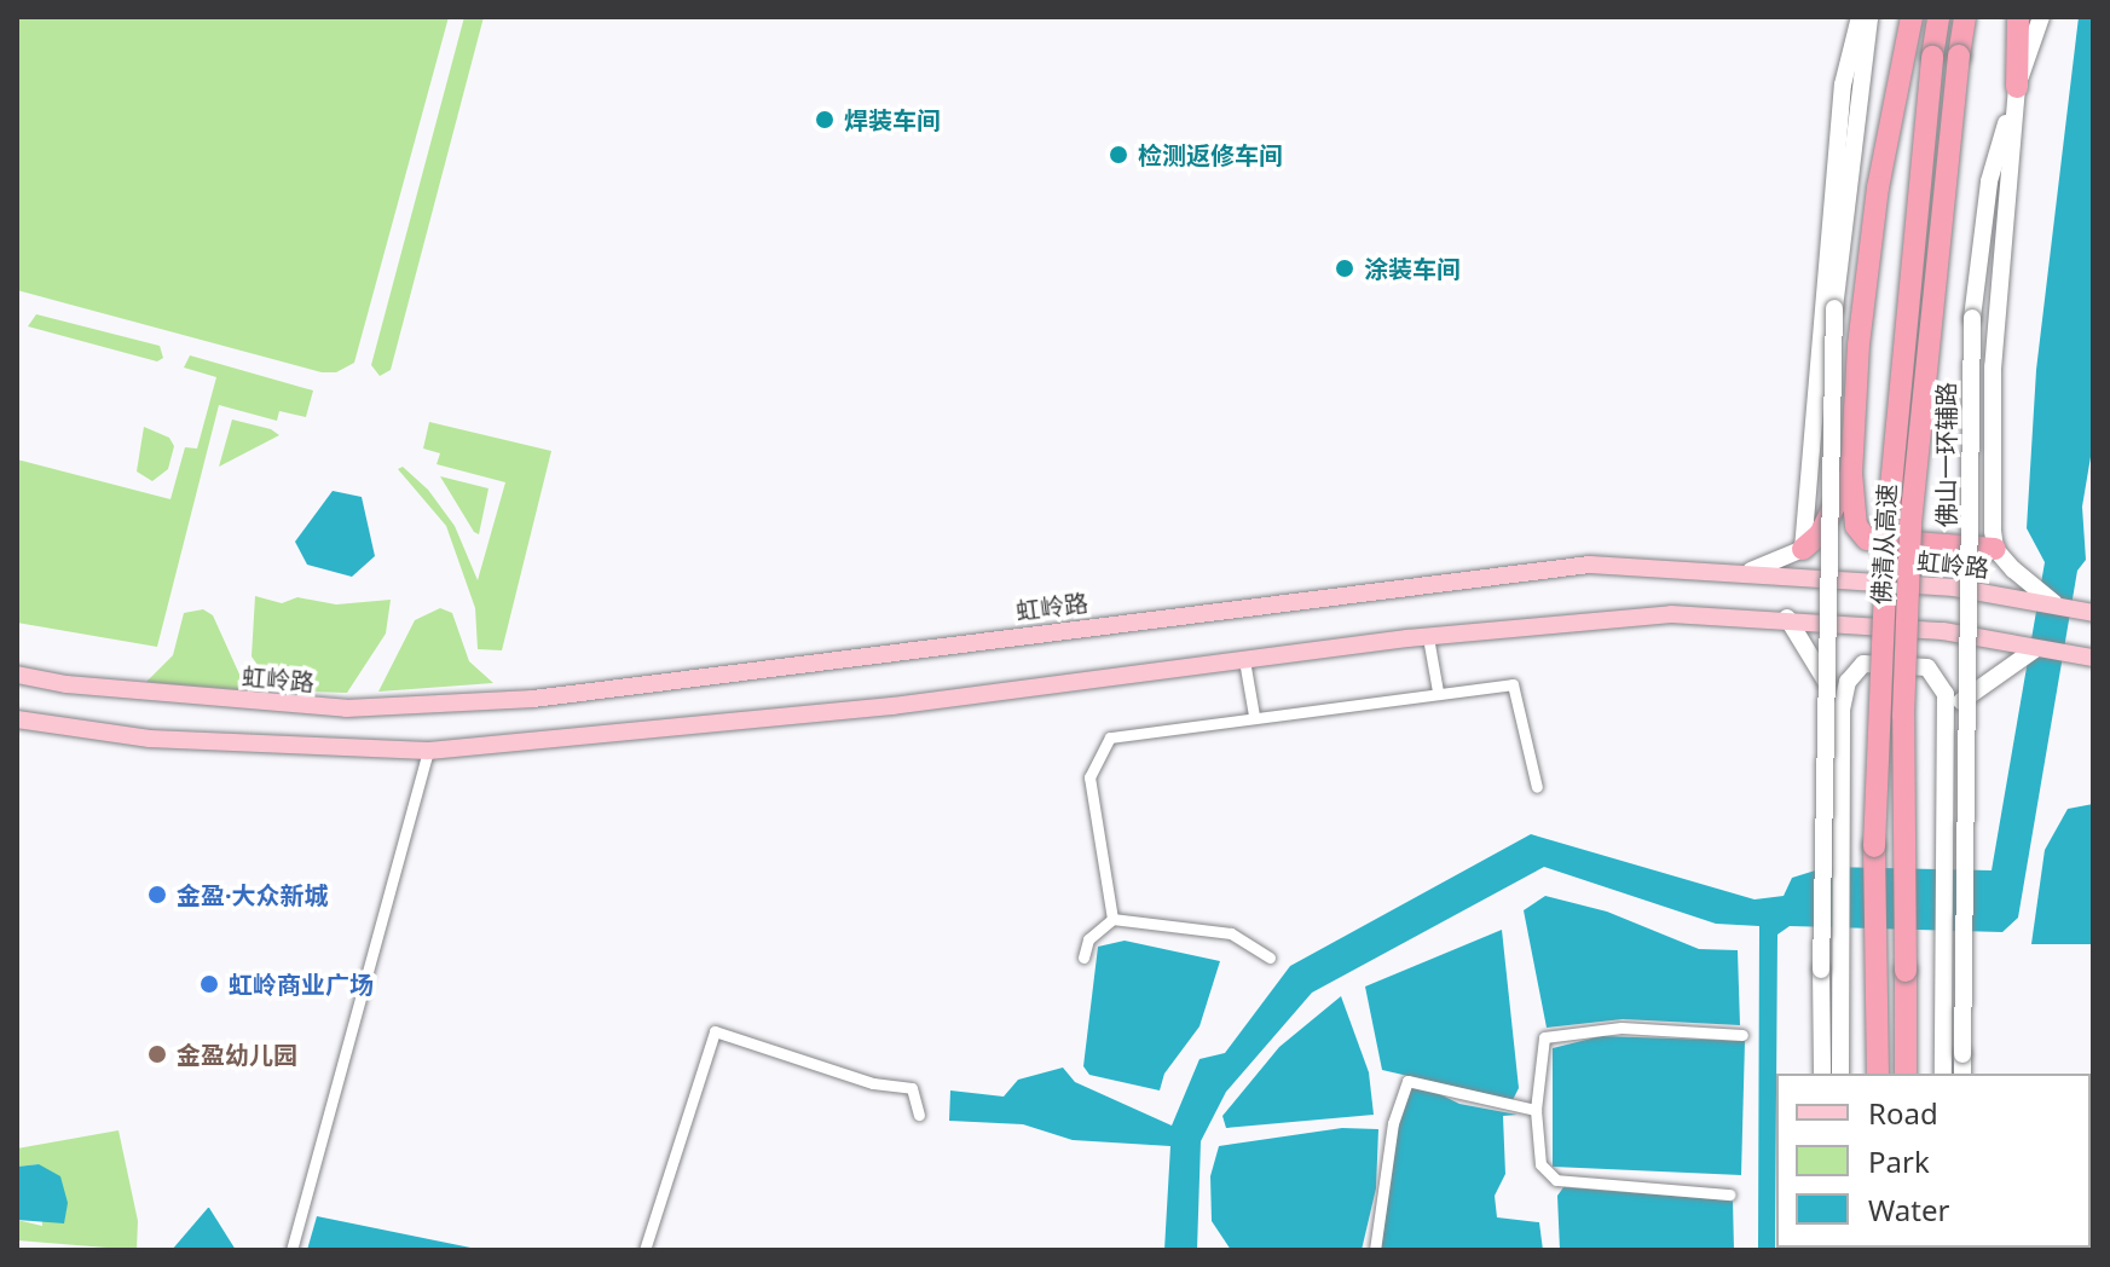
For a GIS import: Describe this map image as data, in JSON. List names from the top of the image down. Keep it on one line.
{"streets":{"highway":["佛清从高速"],"main road":["佛山一环辅路","虹岭路"]},"places":["焊装车间","检测返修车间","涂装车间","金盈·大众新城","虹岭商业广场","金盈幼儿园"],"legend":["Road","Park","Water"]}
